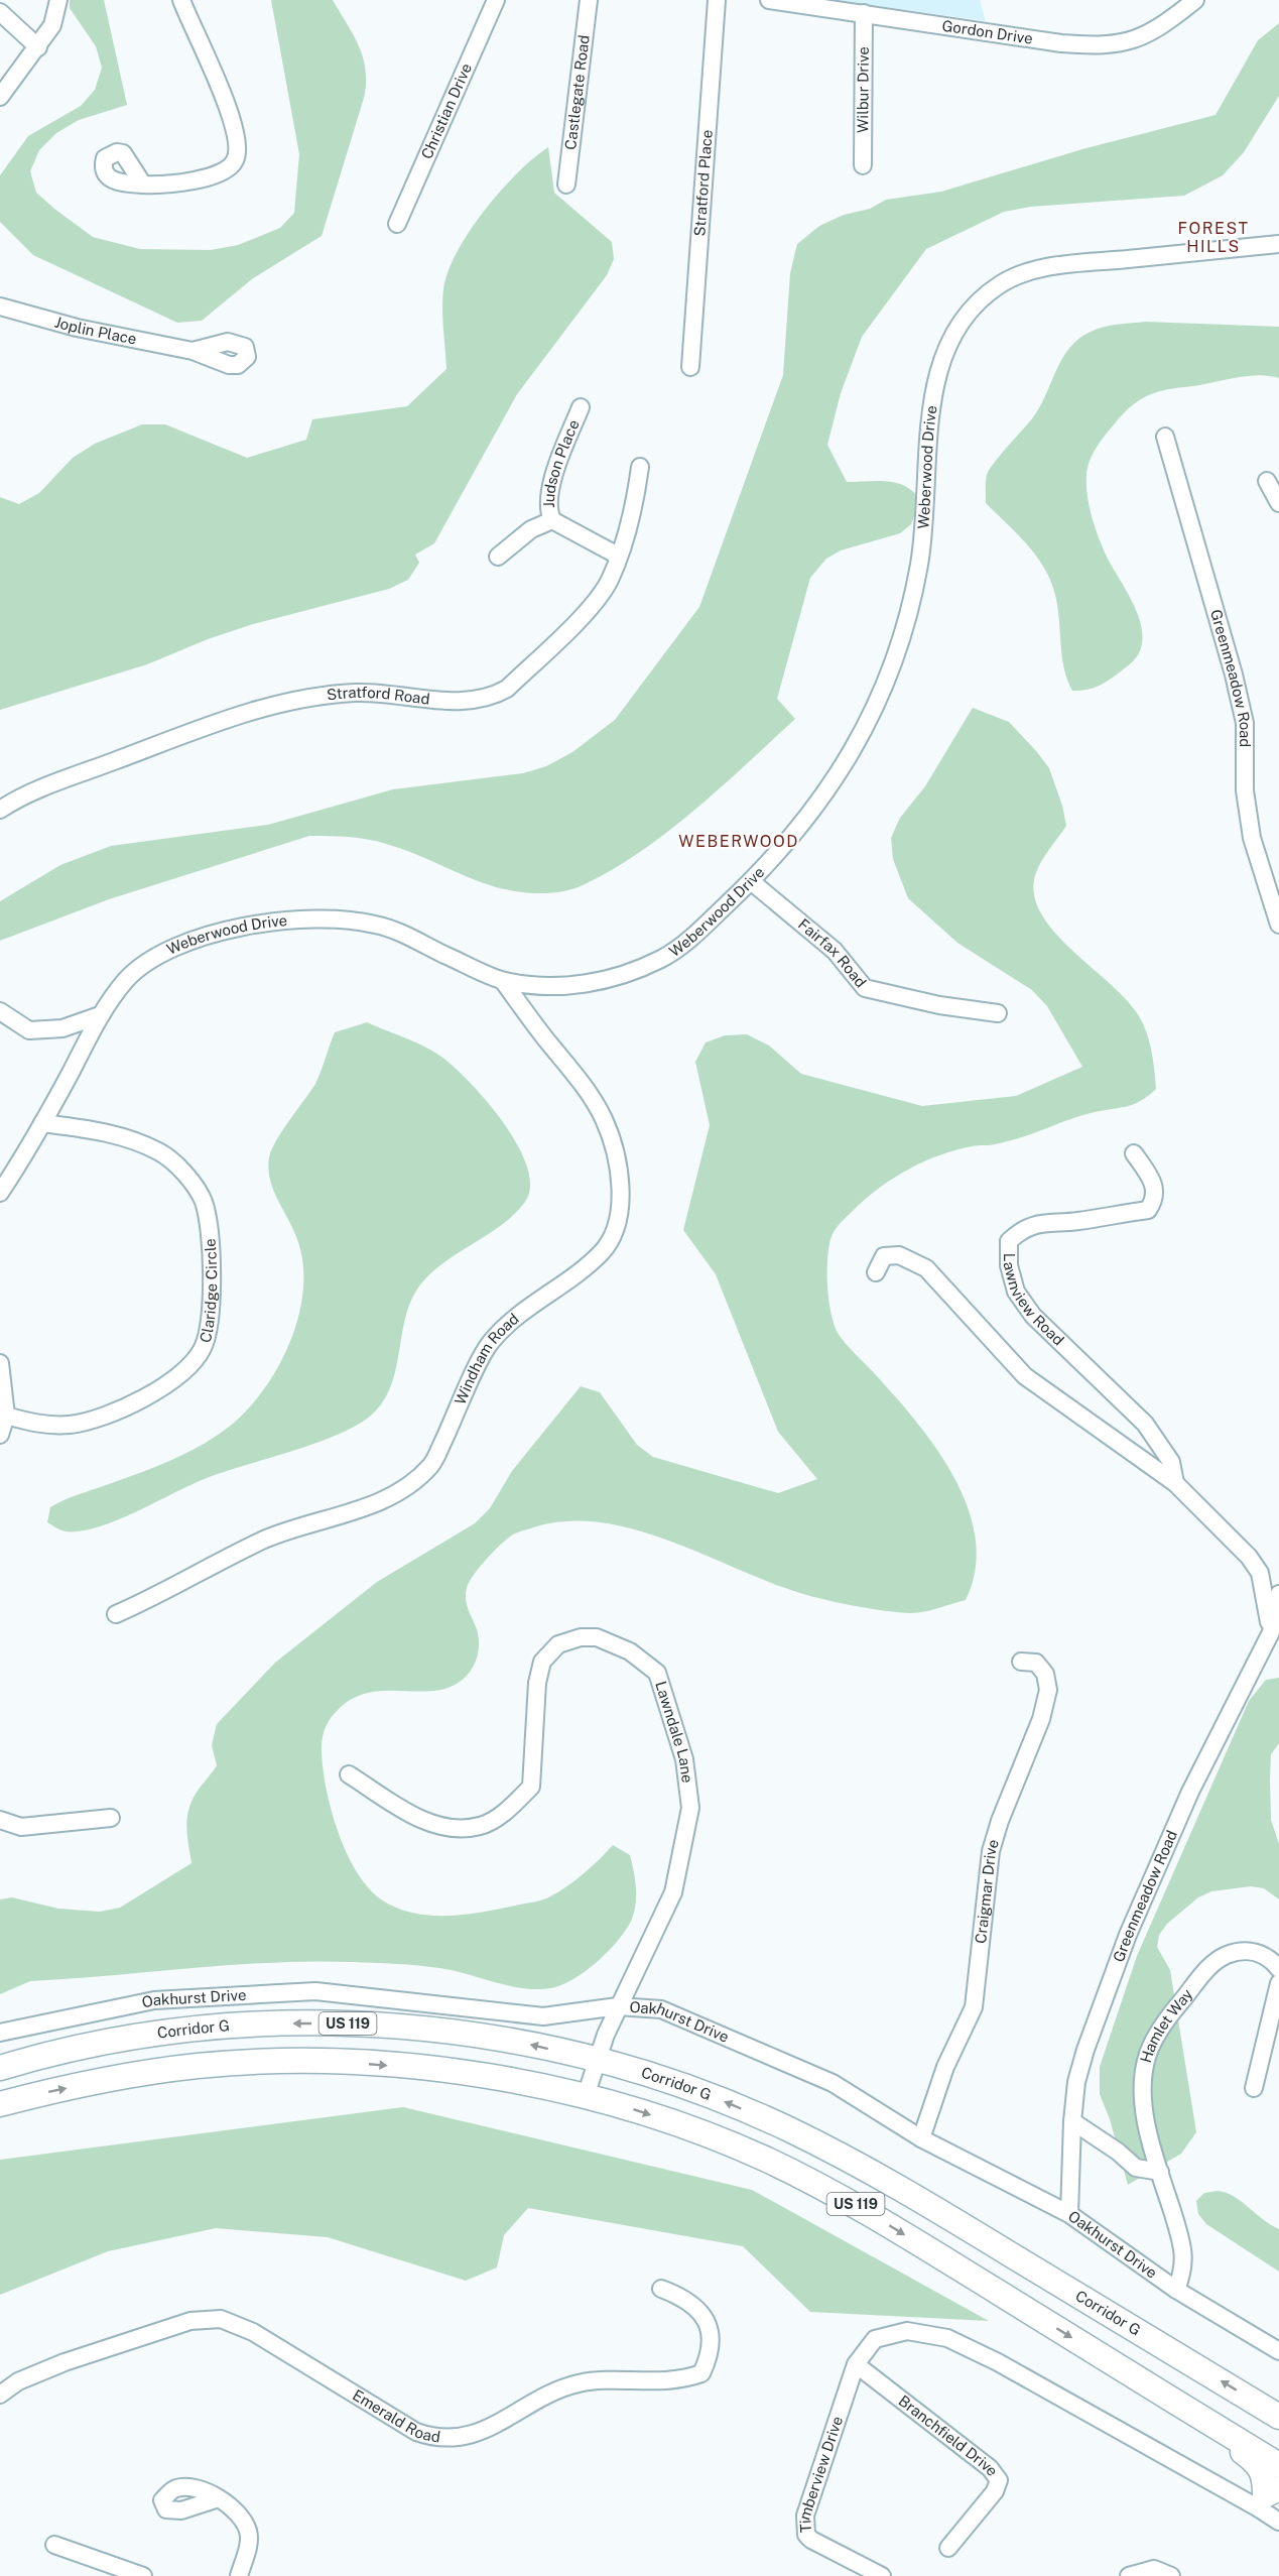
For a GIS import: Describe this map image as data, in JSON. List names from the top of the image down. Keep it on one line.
{"streets":{"highway":["US 119","Corridor G"],"street":["Gordon Drive","Wilbur Drive","Castlegate Road","Christian Drive","Stratford Place","Joplin Place","Judson Place","Weberwood Drive","Greenmeadow Road","Stratford Road","Fairfax Road","Claridge Circle","Lawnview Road","Windham Road","Lawndale Lane","Craigmar Drive","Oakhurst Drive","Hamlet Way","Emerald Road","Branchfield Drive","Timberview Drive"]},"crossings":[["Gordon Drive","Wilbur Drive"],["Weberwood Drive","Fairfax Road"],["Weberwood Drive","Claridge Circle"],["Weberwood Drive","Windham Road"],["Greenmeadow Road","Lawnview Road"],["Greenmeadow Road","Oakhurst Drive"],["Lawndale Lane","Oakhurst Drive"],["Lawndale Lane","US 119"],["Lawndale Lane","Corridor G"],["Craigmar Drive","Oakhurst Drive"],["Oakhurst Drive","Hamlet Way"],["Branchfield Drive","Timberview Drive"]],"districts":["FOREST HILLS","WEBERWOOD"]}
